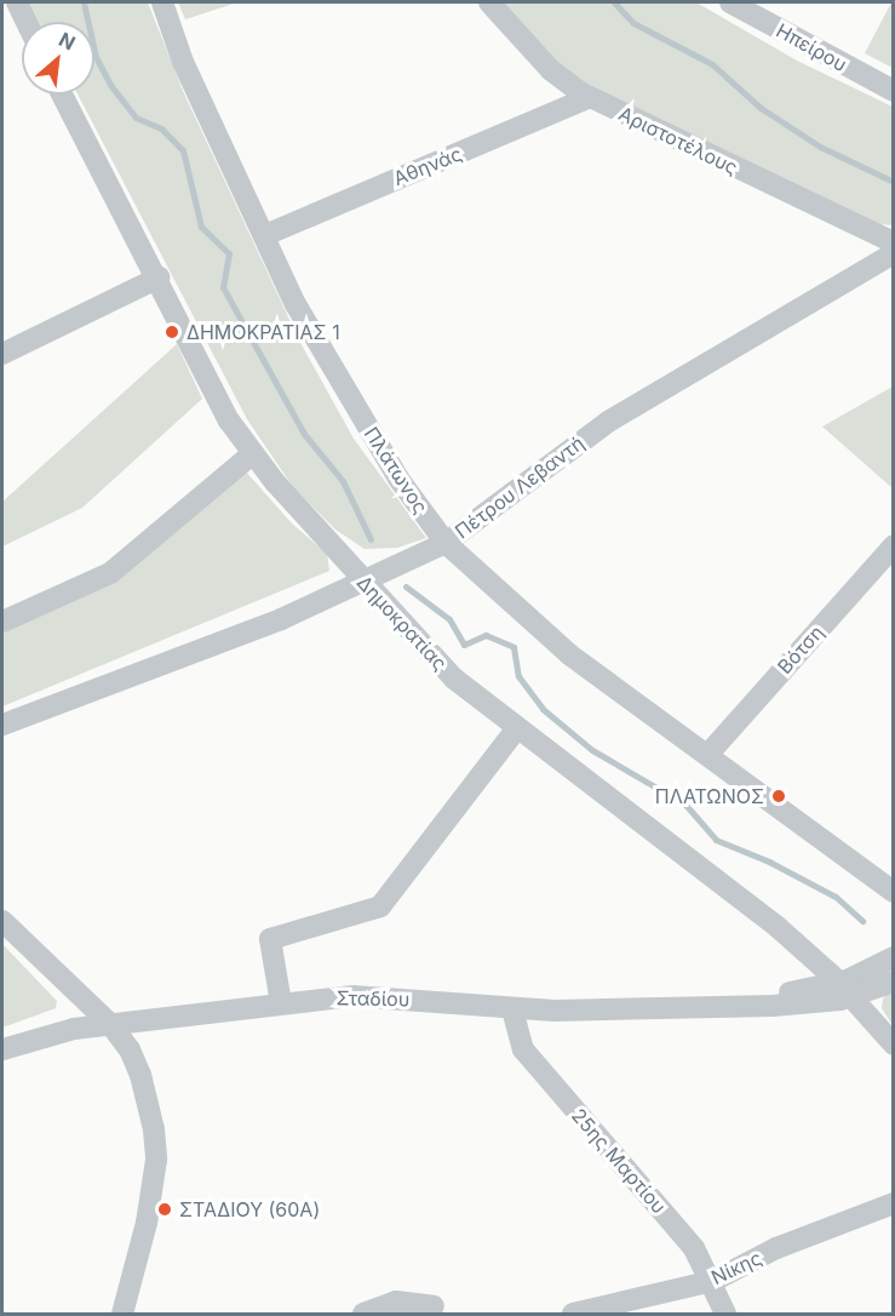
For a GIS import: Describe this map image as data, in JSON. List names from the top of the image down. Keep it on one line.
{"streets":{"street":["Ηπείρου","Αριστοτέλους","Αθηνάς","Πλάτωνος","Πέτρου Λεβαντή","Δημοκρατίας","Βότση","Σταδίου","25ης Μαρτίου","Νίκης"]},"crossings":[["Αριστοτέλους","Αθηνάς"],["Αθηνάς","Πλάτωνος"],["Πλάτωνος","Πέτρου Λεβαντή"],["Πλάτωνος","Βότση"],["Πέτρου Λεβαντή","Δημοκρατίας"],["Δημοκρατίας","Σταδίου"],["Σταδίου","25ης Μαρτίου"],["25ης Μαρτίου","Νίκης"]],"places":["ΔΗΜΟΚΡΑΤΙΑΣ 1","ΠΛΑΤΩΝΟΣ","ΣΤΑΔΙΟΥ (60A)"],"north":"top right"}
